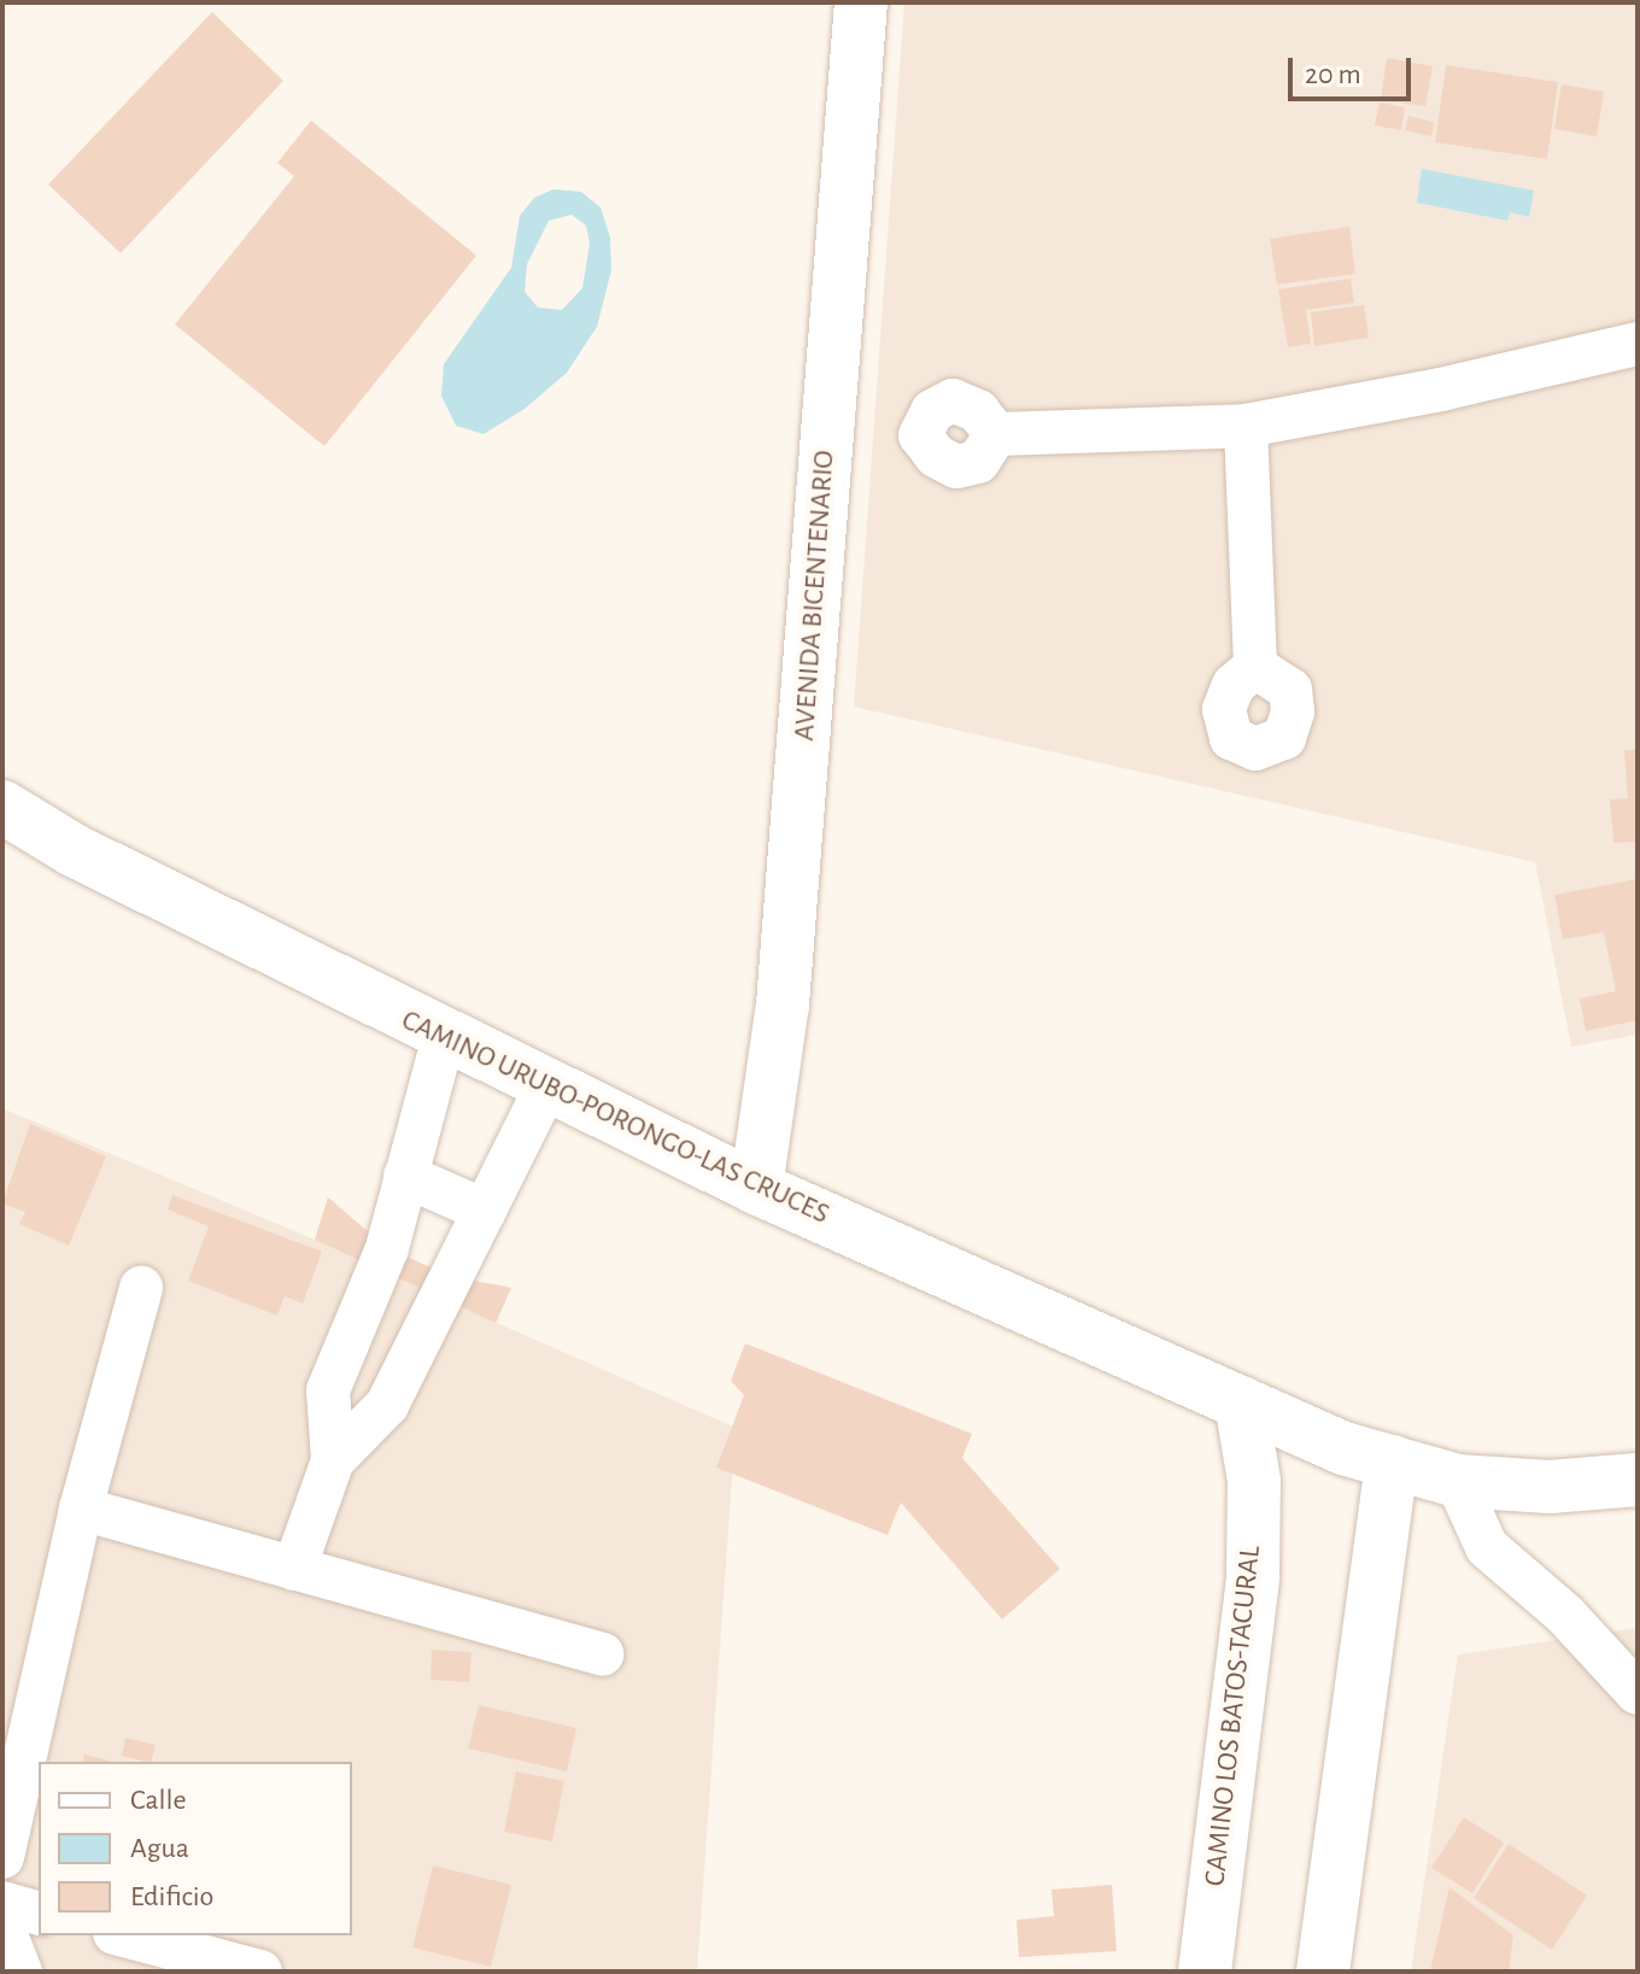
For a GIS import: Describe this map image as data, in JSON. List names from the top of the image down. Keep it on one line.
{"streets":{"street":["AVENIDA BICENTENARIO","CAMINO URUBO-PORONGO-LAS CRUCES","CAMINO LOS BATOS-TACURAL"]},"crossings":[["AVENIDA BICENTENARIO","CAMINO URUBO-PORONGO-LAS CRUCES"],["CAMINO URUBO-PORONGO-LAS CRUCES","CAMINO LOS BATOS-TACURAL"]],"legend":["Calle","Agua","Edificio"],"scale_bar":"20 m"}
